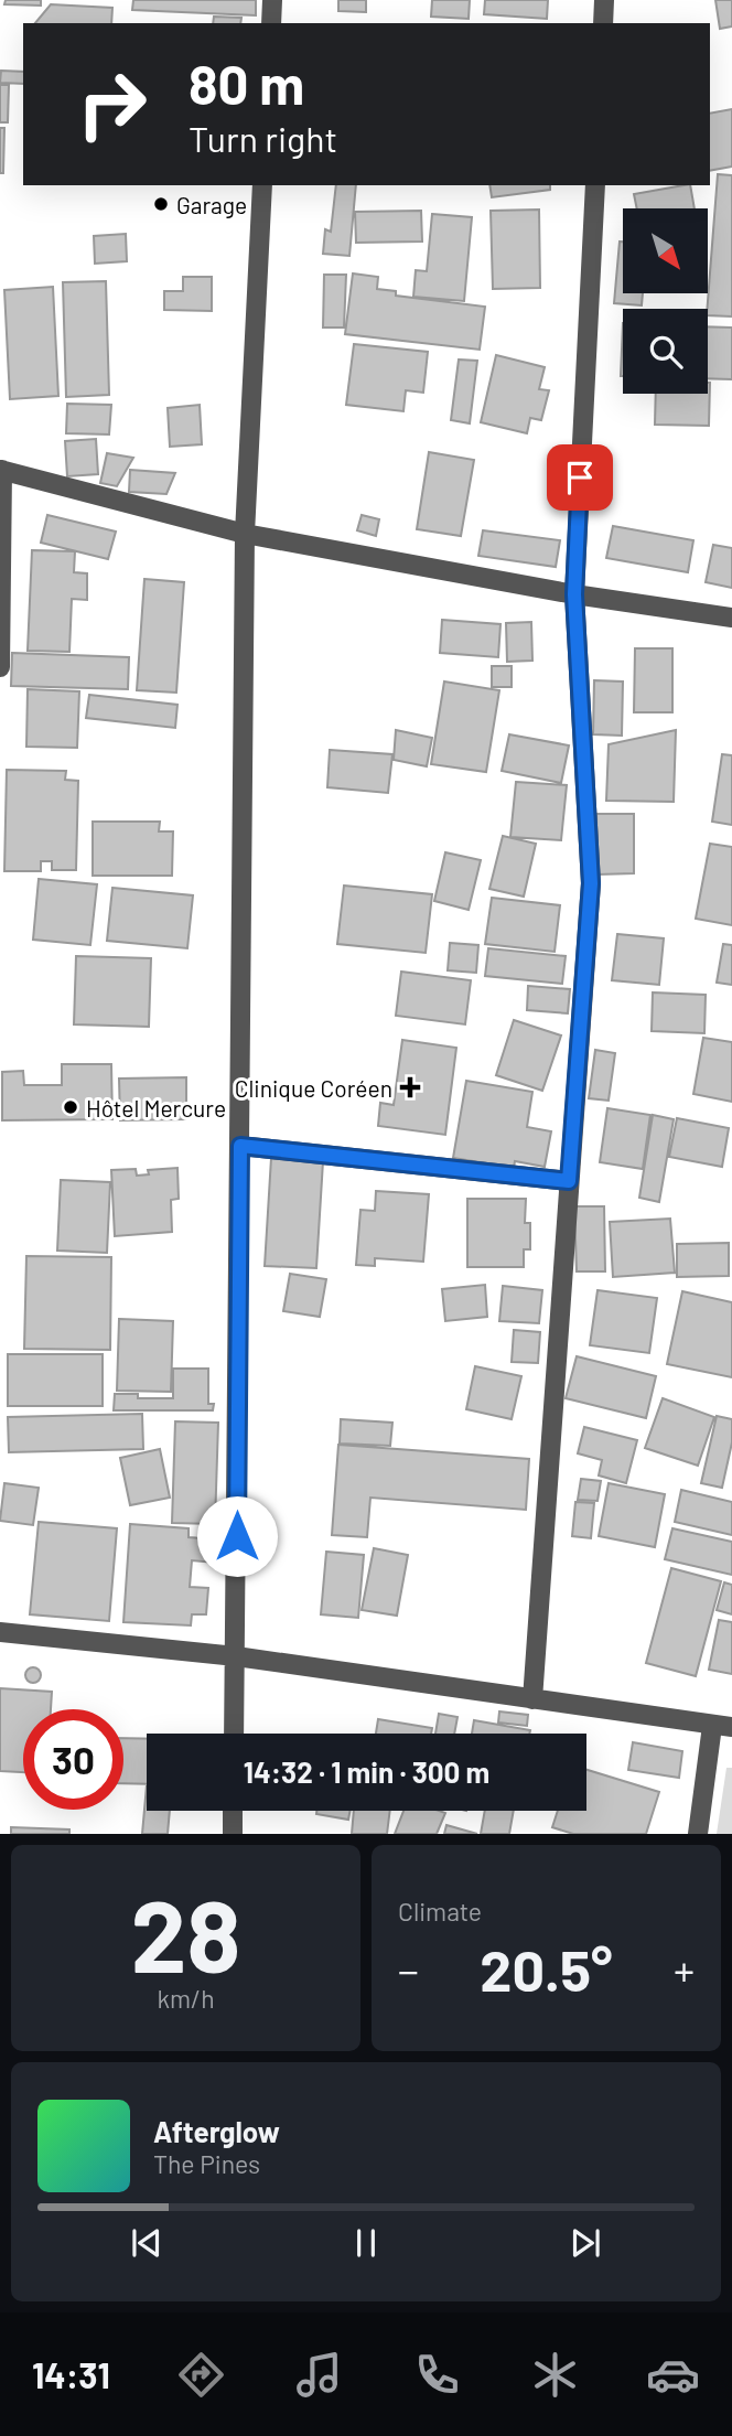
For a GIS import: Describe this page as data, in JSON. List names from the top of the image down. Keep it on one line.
{"places":{"other":["Garage","Hôtel Mercure"],"health":["Clinique Coréen"]},"north":"bottom right","page":{"turn":["80 m","Turn right"],"limit":"30","trip":"14:32 · 1 min · 300 m","tile":[["28","km/h"],"Climate"],"heat":["−","20.5°","+"],"song":["Afterglow","The Pines"],"tabs":"14:31"}}
